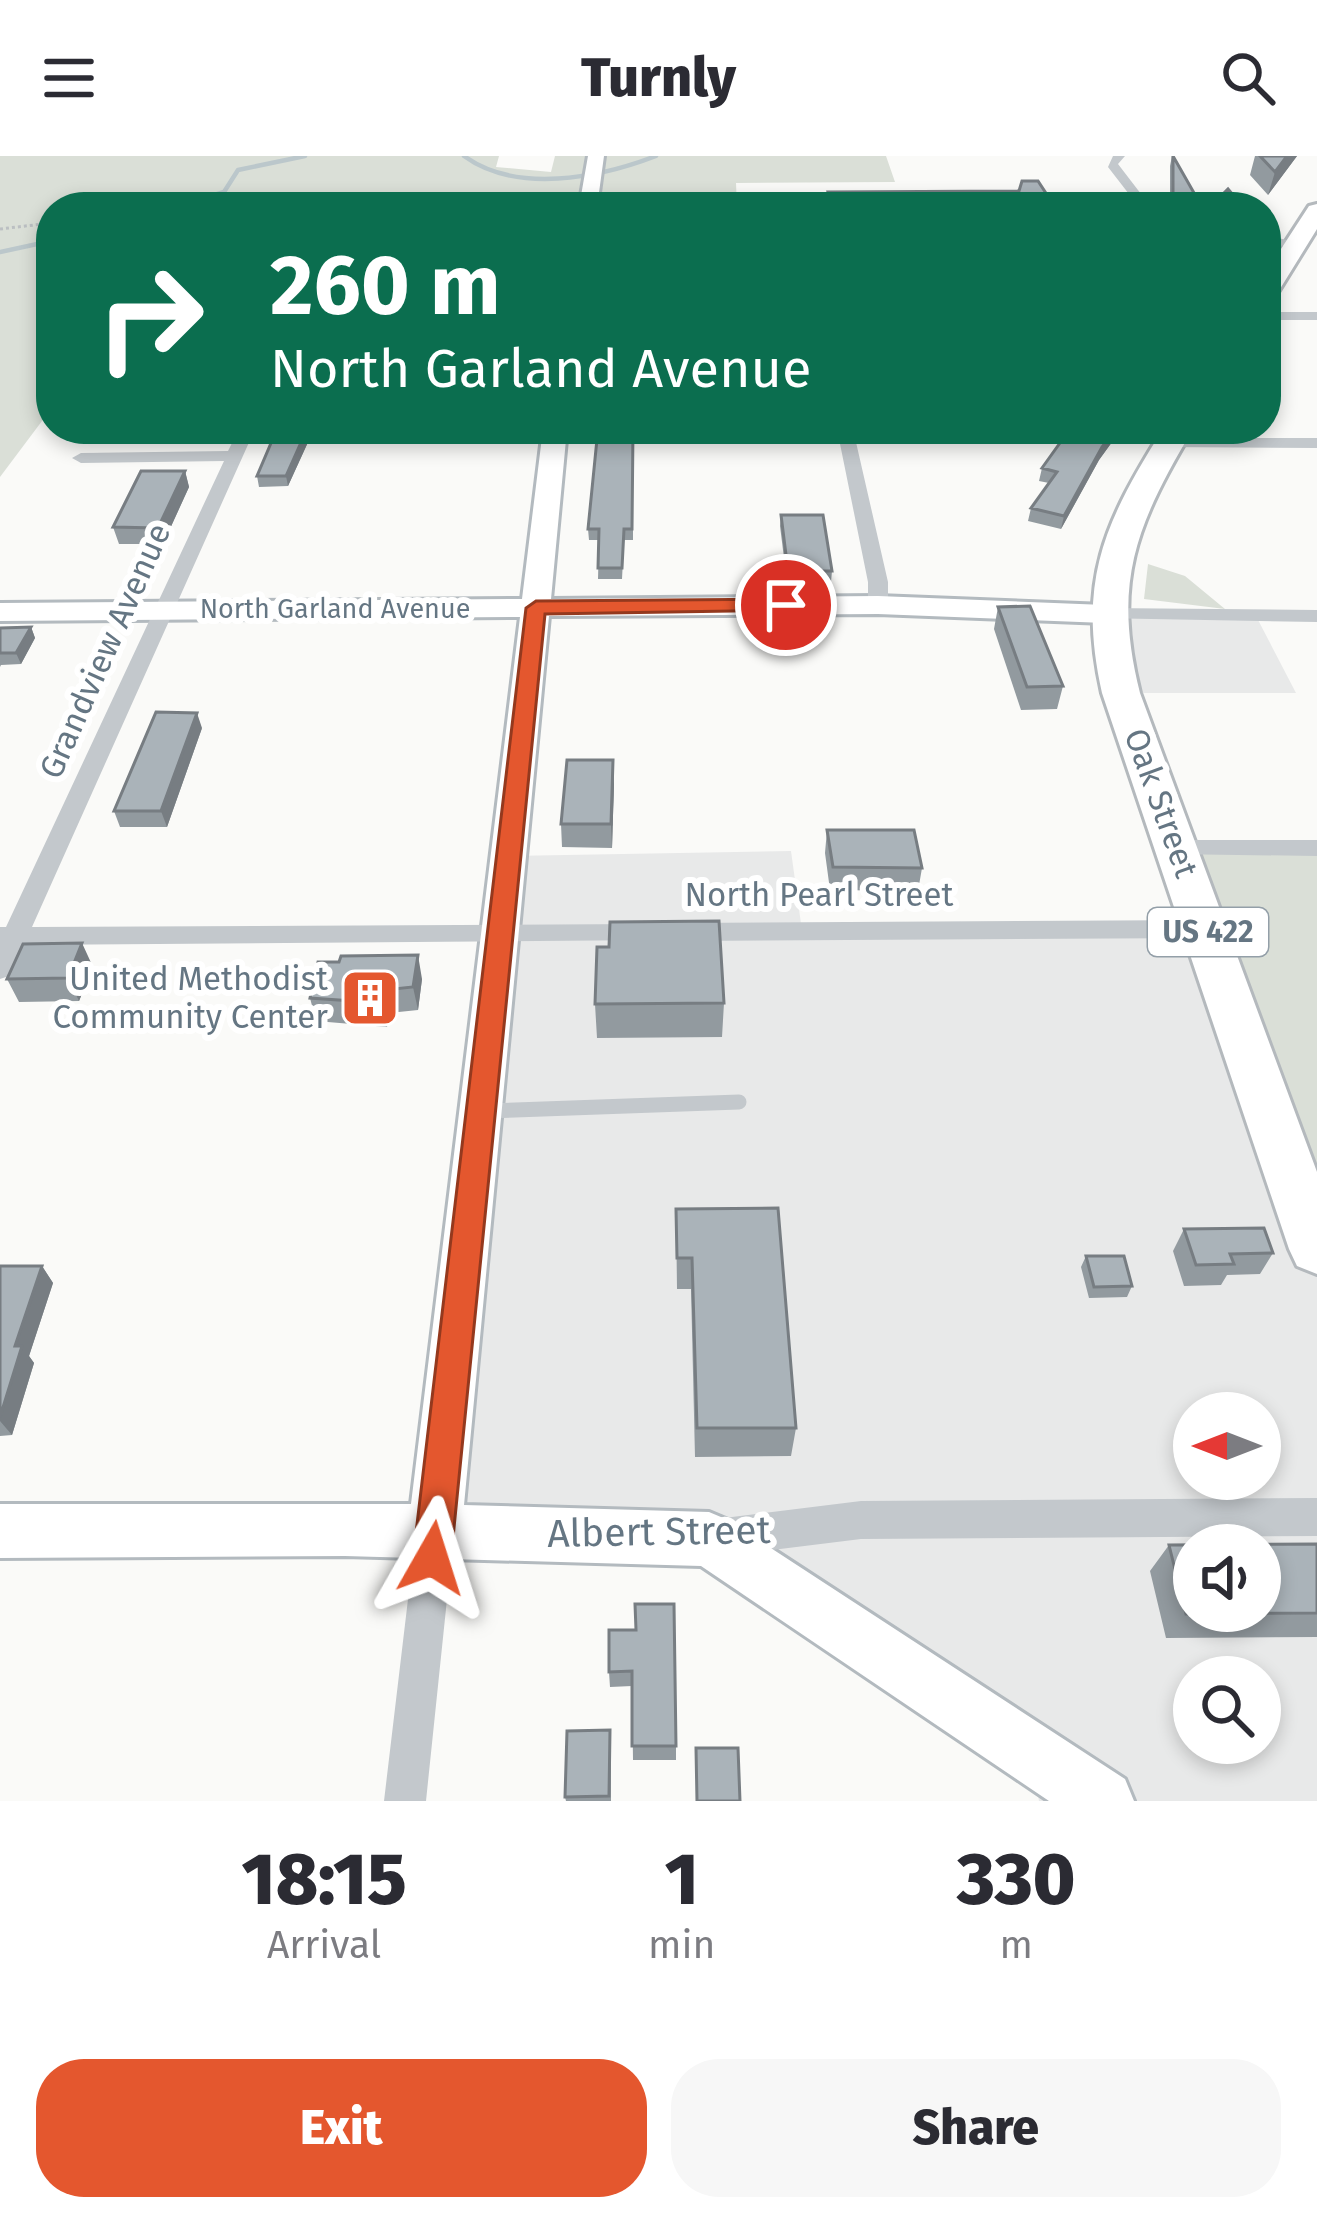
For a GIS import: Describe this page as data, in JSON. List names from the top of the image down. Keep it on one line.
{"streets":{"highway":["Oak Street","US 422"],"street":["North Garland Avenue","Grandview Avenue","North Pearl Street","Albert Street"]},"crossings":[["North Garland Avenue","Grandview Avenue"],["North Garland Avenue","Oak Street"],["Grandview Avenue","North Pearl Street"],["Oak Street","North Pearl Street"]],"places":{"building":["United Methodist Community Center"]},"north":"left","page":{"header":"Turnly","turn":["260 m","North Garland Avenue"],"eta":["18:15","Arrival","1","min","330","m"],"buttons":["Exit","Share"]}}
